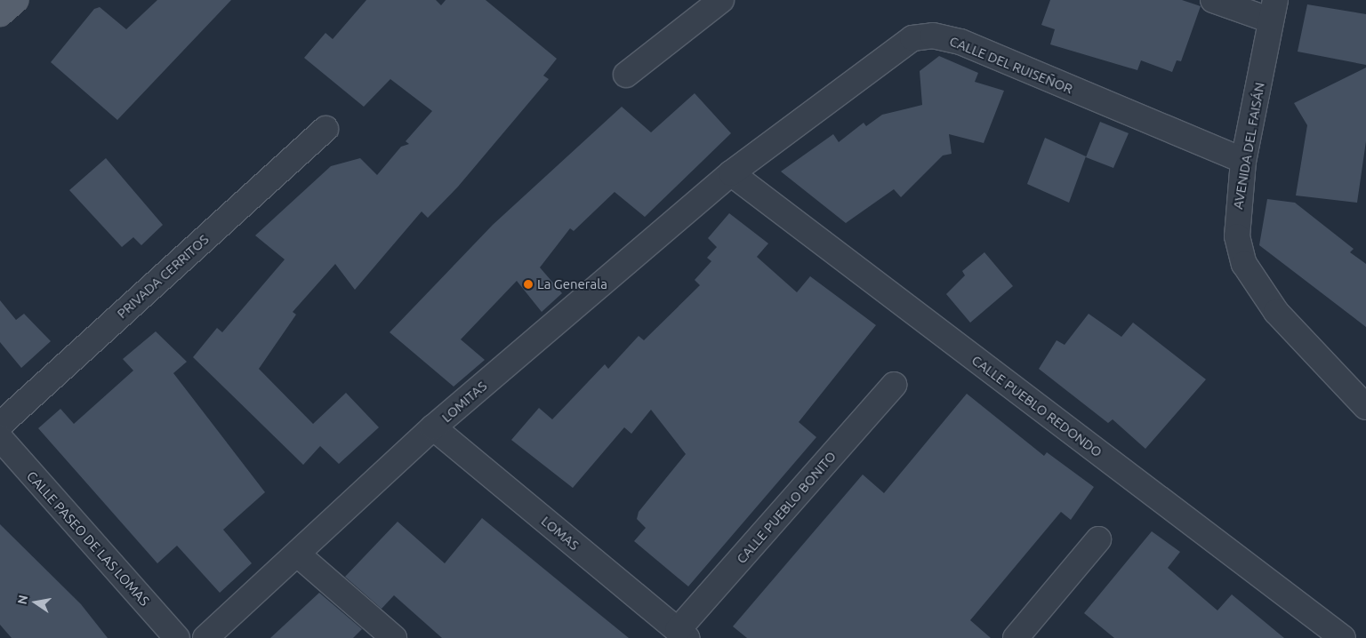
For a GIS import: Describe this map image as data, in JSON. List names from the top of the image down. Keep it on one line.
{"streets":{"street":["CALLE DEL RUISEÑOR","AVENIDA DEL FAISÁN","PRIVADA CERRITOS","LOMITAS","CALLE PUEBLO REDONDO","CALLE PUEBLO BONITO","LOMAS","CALLE PASEO DE LAS LOMAS"]},"crossings":[["CALLE DEL RUISEÑOR","AVENIDA DEL FAISÁN"],["CALLE DEL RUISEÑOR","LOMITAS"],["CALLE DEL RUISEÑOR","CALLE PUEBLO REDONDO"],["LOMITAS","CALLE PUEBLO REDONDO"],["LOMITAS","LOMAS"],["CALLE PUEBLO BONITO","LOMAS"]],"places":["La Generala"],"north":"left"}
